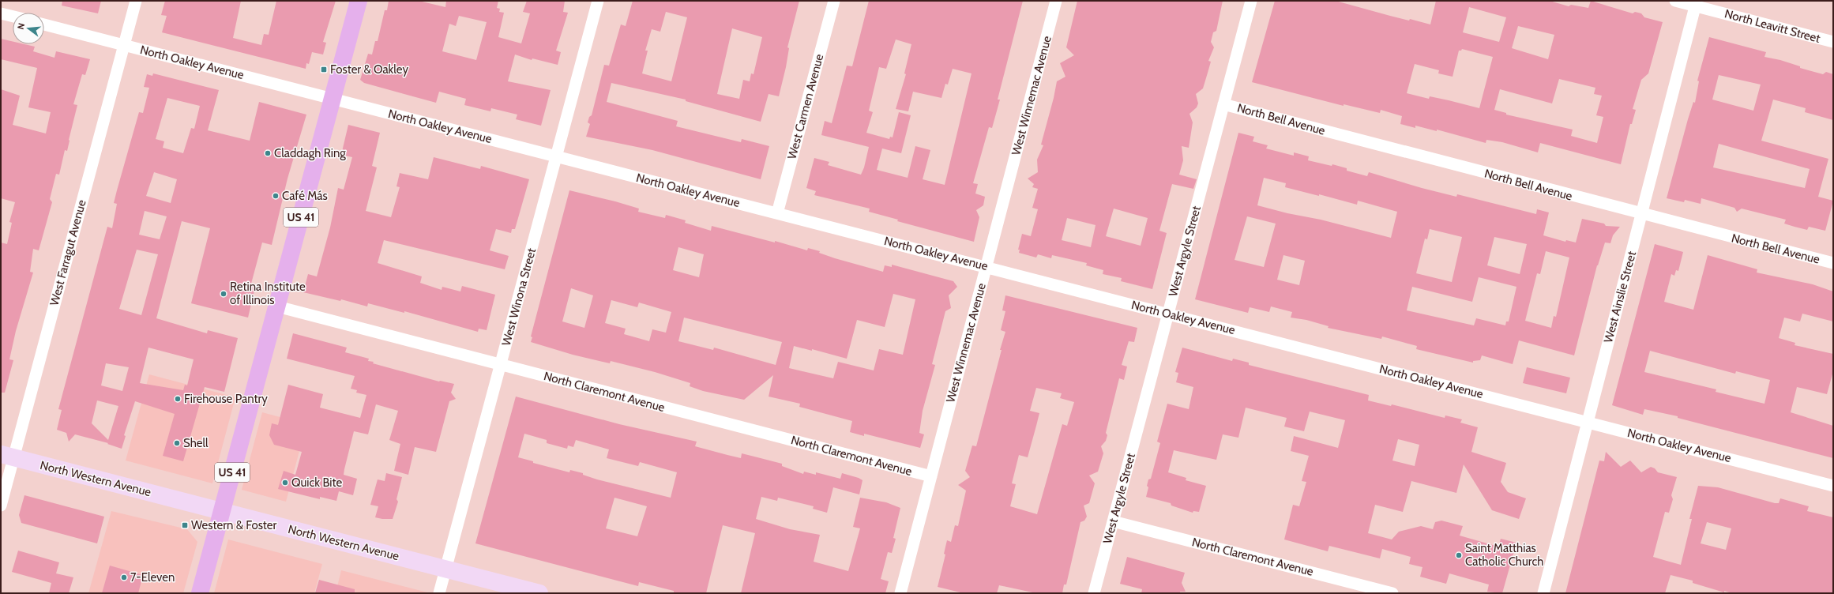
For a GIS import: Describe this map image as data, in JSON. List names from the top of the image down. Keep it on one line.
{"streets":{"main road":["US 41","North Western Avenue"],"street":["North Leavitt Street","North Oakley Avenue","West Winnemac Avenue","West Carmen Avenue","North Bell Avenue","West Argyle Street","West Farragut Avenue","West Winona Street","West Ainslie Street","North Claremont Avenue"]},"crossings":[["North Leavitt Street","West Ainslie Street"],["North Oakley Avenue","West Winnemac Avenue"],["North Oakley Avenue","West Carmen Avenue"],["North Oakley Avenue","US 41"],["North Oakley Avenue","West Argyle Street"],["North Oakley Avenue","West Farragut Avenue"],["North Oakley Avenue","West Winona Street"],["North Oakley Avenue","West Ainslie Street"],["West Winnemac Avenue","North Claremont Avenue"],["North Bell Avenue","West Argyle Street"],["North Bell Avenue","West Ainslie Street"],["US 41","North Claremont Avenue"],["US 41","North Western Avenue"],["West Argyle Street","North Claremont Avenue"],["West Farragut Avenue","North Western Avenue"],["West Winona Street","North Claremont Avenue"],["West Winona Street","North Western Avenue"]],"places":{"transit":["Foster & Oakley","Western & Foster"],"other":["Claddagh Ring","Café Más","Retina Institute of Illinois","Firehouse Pantry","Shell","Quick Bite","Saint Matthias Catholic Church","7-Eleven"]},"north":"left"}
